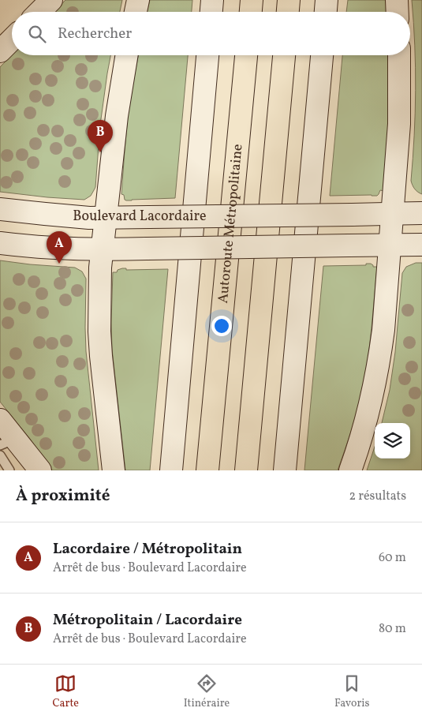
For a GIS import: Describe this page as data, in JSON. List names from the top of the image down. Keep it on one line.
{"streets":{"highway":["Autoroute Métropolitaine"],"main road":["Boulevard Lacordaire"]},"page":{"search":"Rechercher","pins":["B","A"],"heading":["À proximité","2 résultats"],"list":[{"mark":"A","name":"Lacordaire / Métropolitain","note":"Arrêt de bus · Boulevard Lacordaire","value":"60 m"},{"mark":"B","name":"Métropolitain / Lacordaire","note":"Arrêt de bus · Boulevard Lacordaire","value":"80 m"}],"nav":["Carte","Itinéraire","Favoris"]}}
